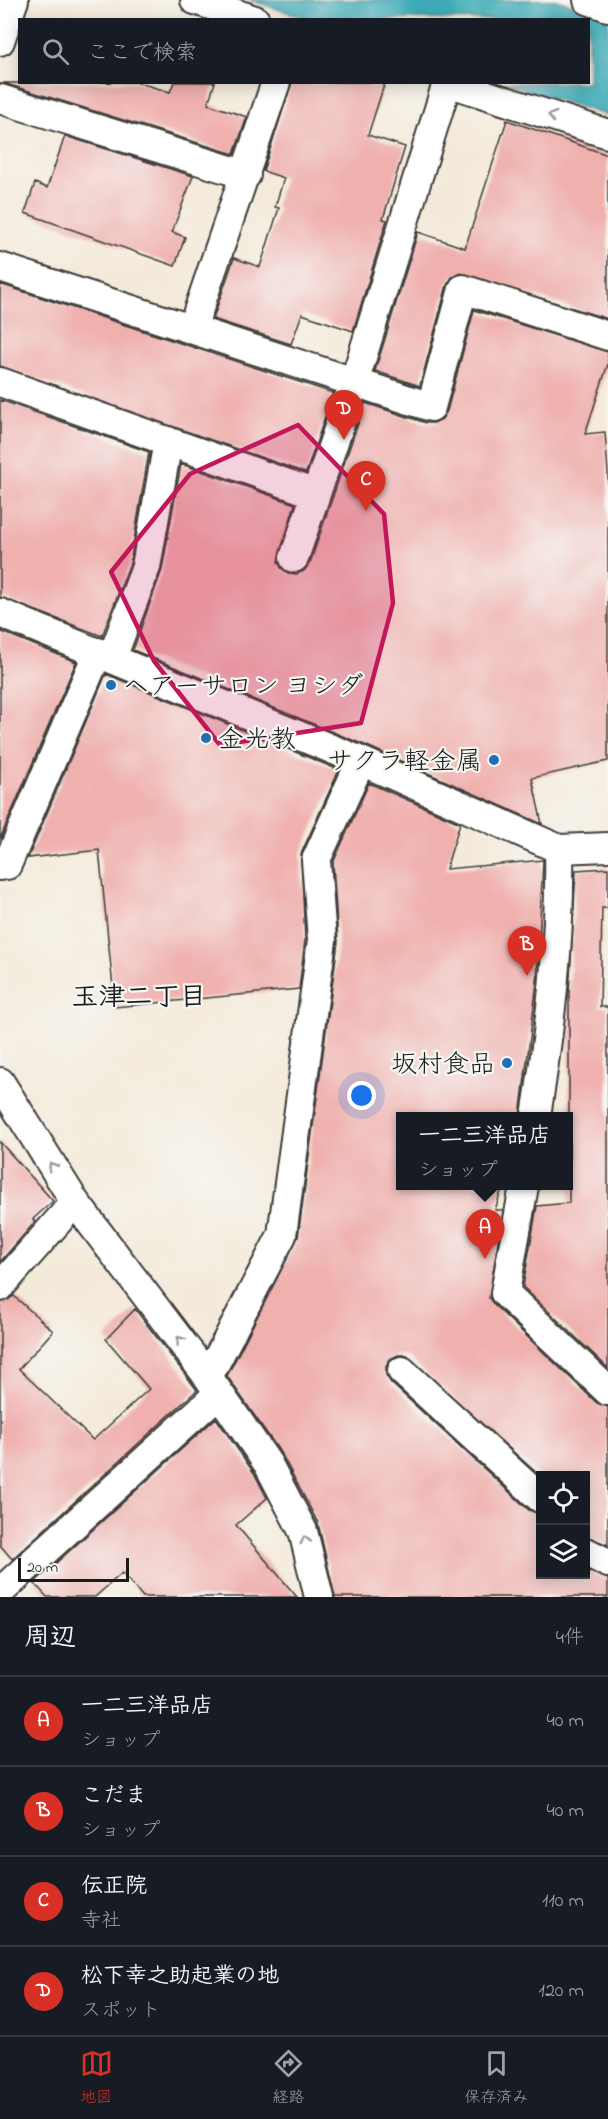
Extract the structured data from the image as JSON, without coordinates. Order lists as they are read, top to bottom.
{
  "districts": ["玉津二丁目"],
  "places": [
    "ヘアーサロン ヨシダ",
    "金光教",
    "サクラ軽金属",
    "坂村食品"
  ],
  "scale_bar": "20 m",
  "page": {
    "search": "ここで検索",
    "pins": [
      "D",
      "C",
      "B",
      "A"
    ],
    "popup": ["一二三洋品店", "ショップ"],
    "scale": "20 m",
    "heading": ["周辺", "4件"],
    "list": [
      {
        "mark": "A",
        "name": "一二三洋品店",
        "note": "ショップ",
        "value": "40 m"
      },
      {
        "mark": "B",
        "name": "こだま",
        "note": "ショップ",
        "value": "40 m"
      },
      {
        "mark": "C",
        "name": "伝正院",
        "note": "寺社",
        "value": "110 m"
      },
      {
        "mark": "D",
        "name": "松下幸之助起業の地",
        "note": "スポット",
        "value": "120 m"
      }
    ],
    "nav": ["地図", "経路", "保存済み"]
  }
}
